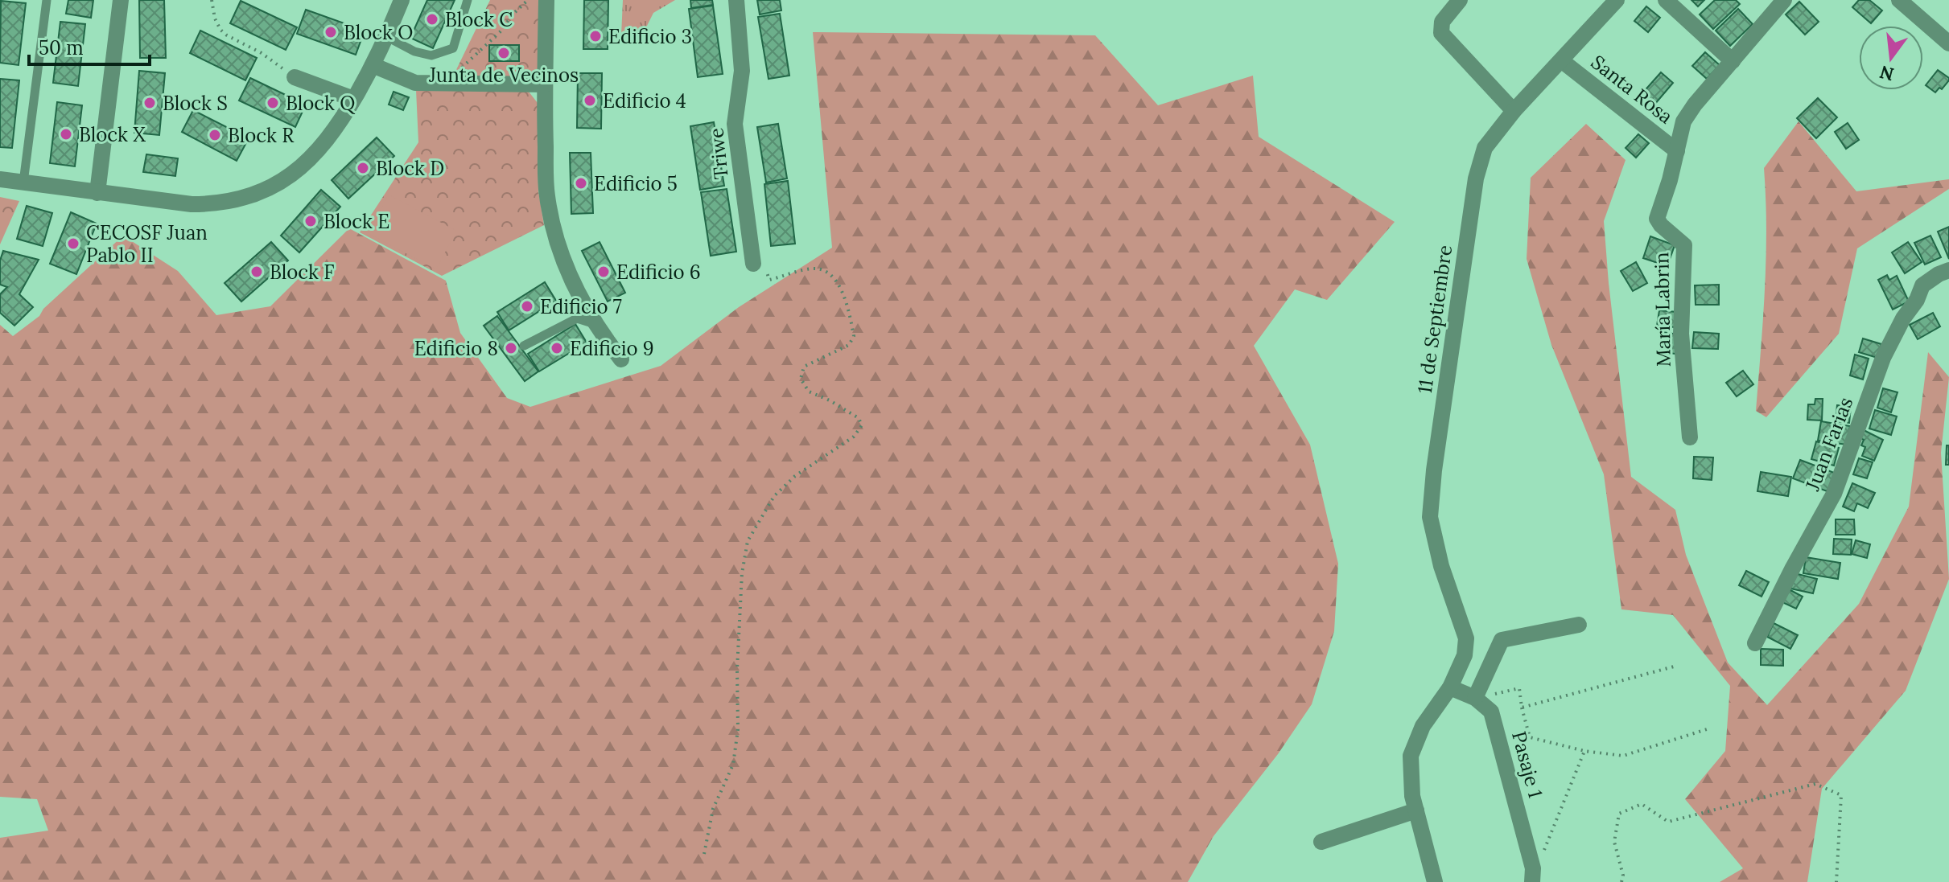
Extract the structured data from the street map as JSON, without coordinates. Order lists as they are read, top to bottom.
{
  "streets": {
    "street": [
      "Santa Rosa",
      "Triwe",
      "María Labrin",
      "11 de Septiembre",
      "Juan Farias",
      "Pasaje 1"
    ]
  },
  "crossings": [
    ["Santa Rosa", "María Labrin"],
    ["Santa Rosa", "11 de Septiembre"],
    ["11 de Septiembre", "Pasaje 1"]
  ],
  "places": [
    "Block C",
    "Block O",
    "Edificio 3",
    "Junta de Vecinos",
    "Edificio 4",
    "Block S",
    "Block Q",
    "Block X",
    "Block R",
    "Block D",
    "Edificio 5",
    "Block E",
    "CECOSF Juan Pablo II",
    "Block F",
    "Edificio 6",
    "Edificio 7",
    "Edificio 8",
    "Edificio 9"
  ],
  "scale_bar": "50 m",
  "north": "bottom"
}
